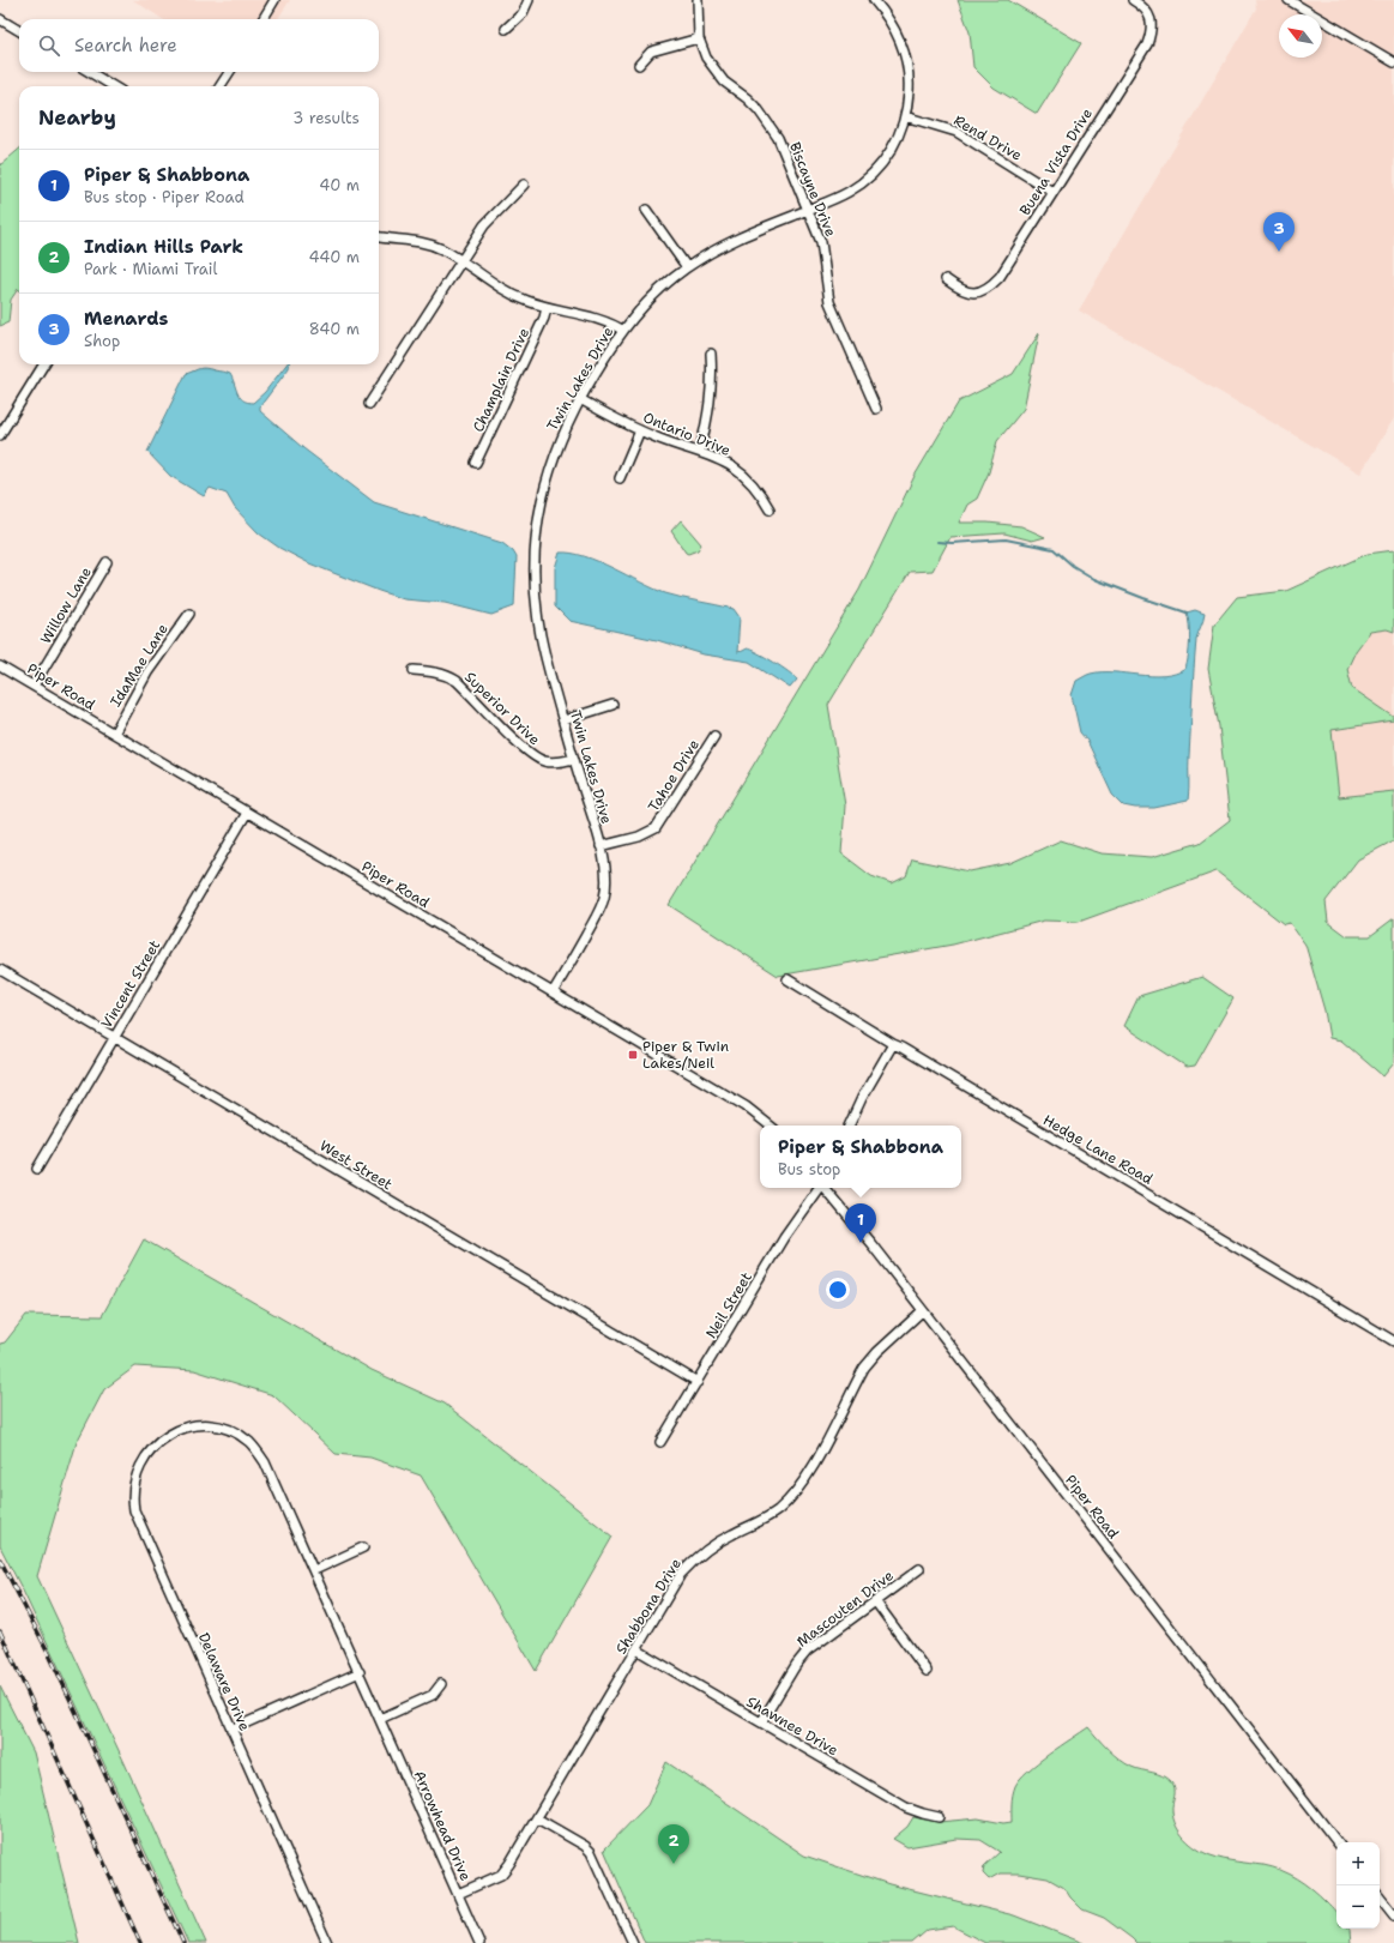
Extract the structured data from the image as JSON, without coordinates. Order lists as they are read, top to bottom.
{
  "streets": {
    "street": [
      "Rend Drive",
      "Buena Vista Drive",
      "Biscayne Drive",
      "Twin Lakes Drive",
      "Champlain Drive",
      "Ontario Drive",
      "Willow Lane",
      "IdaMae Lane",
      "Piper Road",
      "Superior Drive",
      "Tahoe Drive",
      "Vincent Street",
      "Hedge Lane Road",
      "West Street",
      "Neil Street",
      "Shabbona Drive",
      "Mascouten Drive",
      "Delaware Drive",
      "Shawnee Drive",
      "Arrowhead Drive"
    ]
  },
  "crossings": [
    ["Rend Drive", "Buena Vista Drive"],
    ["Rend Drive", "Twin Lakes Drive"],
    ["Biscayne Drive", "Twin Lakes Drive"],
    ["Twin Lakes Drive", "Ontario Drive"],
    ["Twin Lakes Drive", "Piper Road"],
    ["Twin Lakes Drive", "Superior Drive"],
    ["Twin Lakes Drive", "Tahoe Drive"],
    ["Willow Lane", "Piper Road"],
    ["IdaMae Lane", "Piper Road"],
    ["Piper Road", "Vincent Street"],
    ["Piper Road", "Shabbona Drive"],
    ["Vincent Street", "West Street"],
    ["West Street", "Neil Street"],
    ["Shabbona Drive", "Shawnee Drive"],
    ["Shabbona Drive", "Arrowhead Drive"],
    ["Mascouten Drive", "Shawnee Drive"],
    ["Delaware Drive", "Arrowhead Drive"]
  ],
  "places": {
    "transit": ["Piper & Twin Lakes/Neil"]
  },
  "north": "top left",
  "page": {
    "search": "Search here",
    "heading": ["Nearby", "3 results"],
    "list": [
      {
        "mark": "1",
        "name": "Piper & Shabbona",
        "note": "Bus stop · Piper Road",
        "value": "40 m"
      },
      {
        "mark": "2",
        "name": "Indian Hills Park",
        "note": "Park · Miami Trail",
        "value": "440 m"
      },
      {
        "mark": "3",
        "name": "Menards",
        "note": "Shop",
        "value": "840 m"
      }
    ],
    "pins": ["3", "1", "2"],
    "popup": ["Piper & Shabbona", "Bus stop"],
    "map_buttons": ["+", "−"]
  }
}
